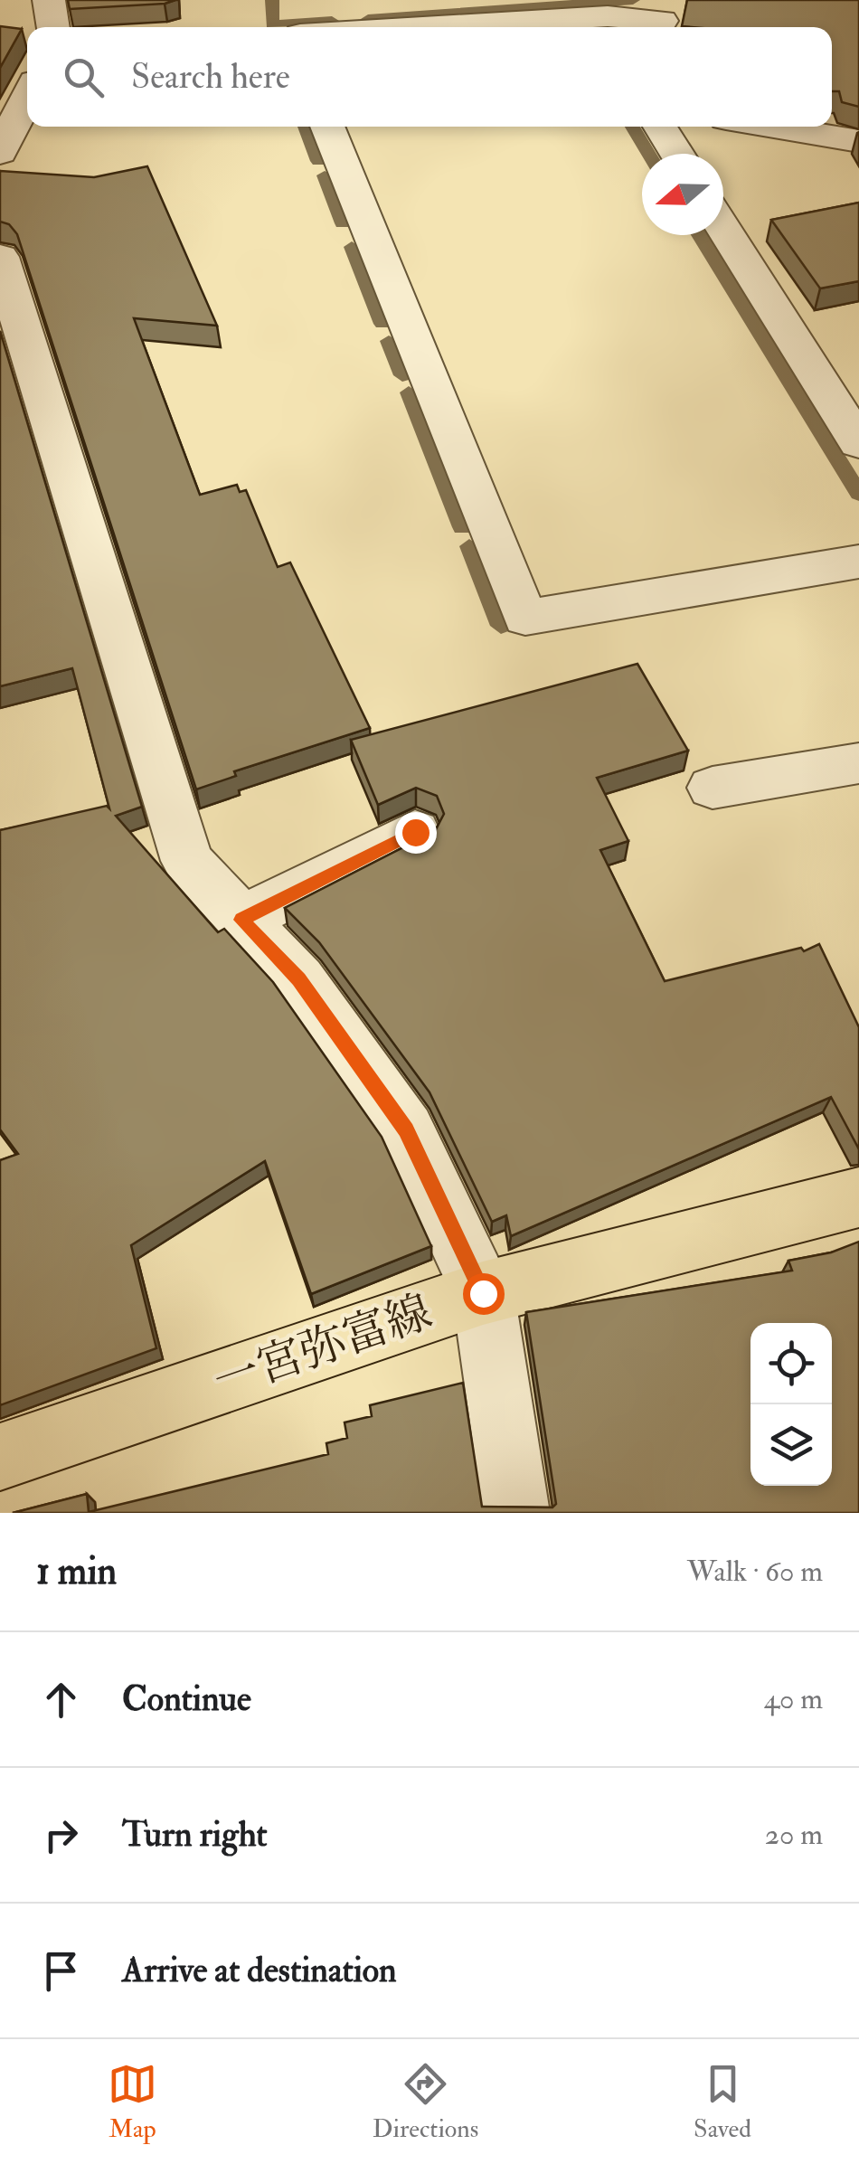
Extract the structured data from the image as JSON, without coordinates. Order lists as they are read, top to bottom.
{
  "streets": {
    "main road": ["一宮弥富線"]
  },
  "north": "left",
  "page": {
    "search": "Search here",
    "heading": ["1 min", "Walk · 60 m"],
    "list": [
      ["Continue", "40 m"],
      ["Turn right", "20 m"],
      "Arrive at destination"
    ],
    "nav": ["Map", "Directions", "Saved"]
  }
}
